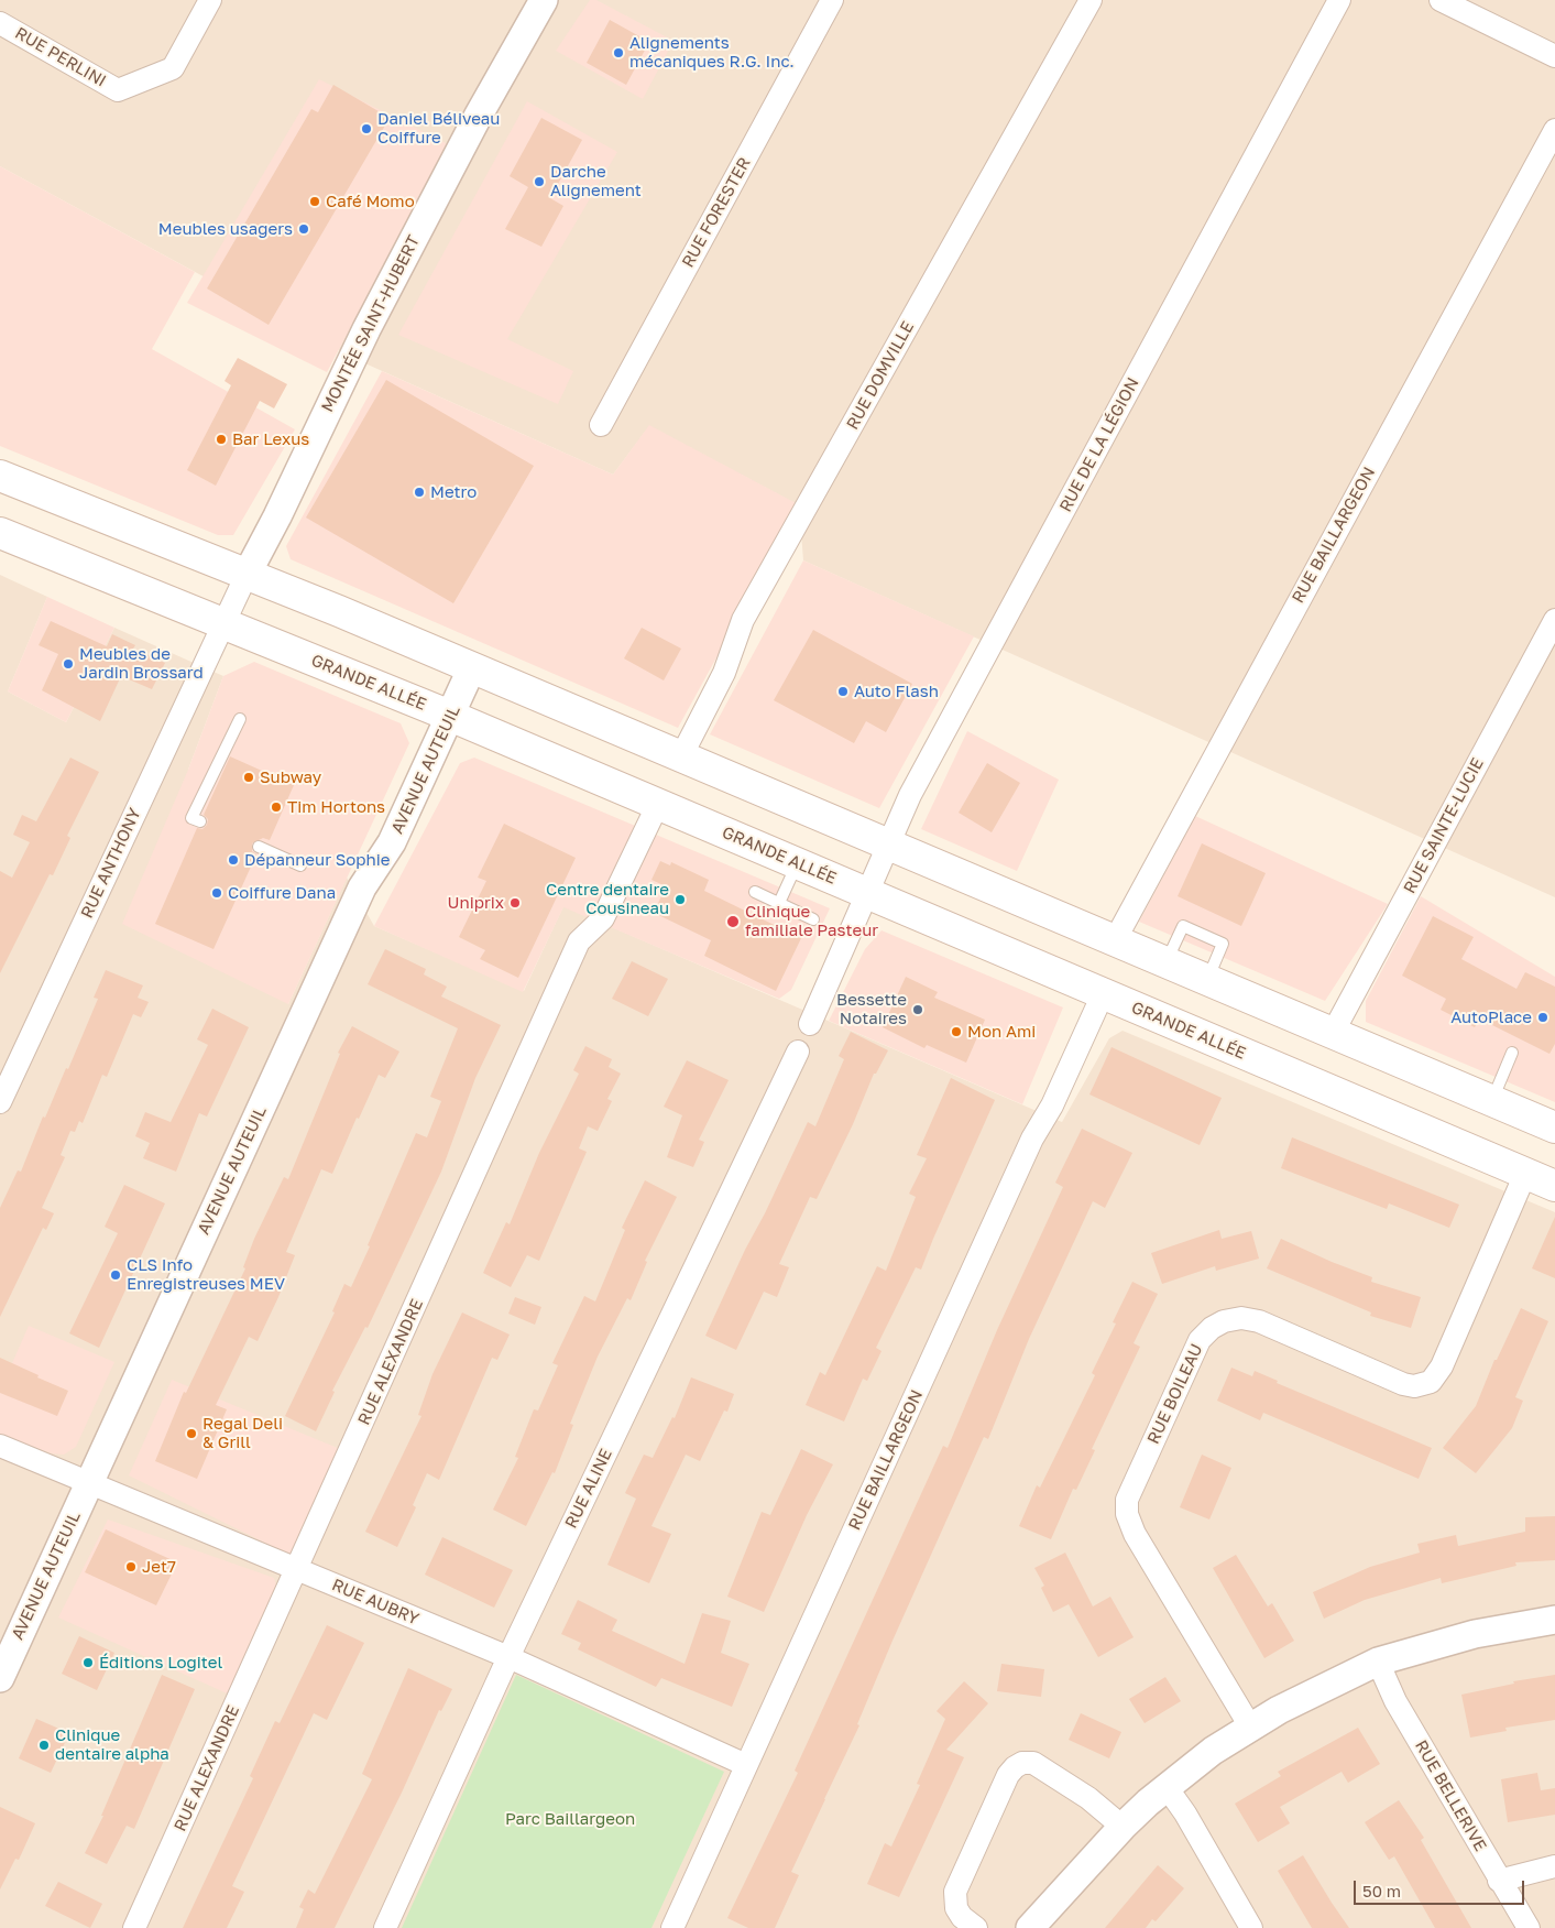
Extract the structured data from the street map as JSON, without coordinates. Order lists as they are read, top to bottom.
{
  "streets": {
    "main road": ["GRANDE ALLÉE"],
    "street": [
      "RUE PERLINI",
      "RUE FORESTER",
      "MONTÉE SAINT-HUBERT",
      "RUE DOMVILLE",
      "RUE DE LA LÉGION",
      "RUE BAILLARGEON",
      "AVENUE AUTEUIL",
      "RUE SAINTE-LUCIE",
      "RUE ANTHONY",
      "RUE ALEXANDRE",
      "RUE BOILEAU",
      "RUE ALINE",
      "RUE AUBRY",
      "RUE BELLERIVE"
    ]
  },
  "crossings": [
    ["MONTÉE SAINT-HUBERT", "GRANDE ALLÉE"],
    ["MONTÉE SAINT-HUBERT", "RUE ANTHONY"],
    ["RUE DE LA LÉGION", "GRANDE ALLÉE"],
    ["RUE BAILLARGEON", "GRANDE ALLÉE"],
    ["RUE BAILLARGEON", "RUE AUBRY"],
    ["GRANDE ALLÉE", "AVENUE AUTEUIL"],
    ["GRANDE ALLÉE", "RUE ANTHONY"],
    ["GRANDE ALLÉE", "RUE ALEXANDRE"],
    ["GRANDE ALLÉE", "RUE BOILEAU"],
    ["AVENUE AUTEUIL", "RUE AUBRY"],
    ["RUE ALEXANDRE", "RUE AUBRY"],
    ["RUE ALINE", "RUE AUBRY"]
  ],
  "parks": ["Parc Baillargeon"],
  "places": [
    "Alignements mécaniques R.G. Inc.",
    "Daniel Béliveau Coiffure",
    "Darche Alignement",
    "Café Momo",
    "Meubles usagers",
    "Bar Lexus",
    "Metro",
    "Meubles de Jardin Brossard",
    "Auto Flash",
    "Subway",
    "Tim Hortons",
    "Dépanneur Sophie",
    "Coiffure Dana",
    "Centre dentaire Cousineau",
    "Uniprix",
    "Clinique familiale Pasteur",
    "Bessette Notaires",
    "AutoPlace",
    "Mon Ami",
    "CLS Info Enregistreuses MEV",
    "Regal Deli & Grill",
    "Jet7",
    "Éditions Logitel",
    "Clinique dentaire alpha"
  ],
  "scale_bar": "50 m"
}
